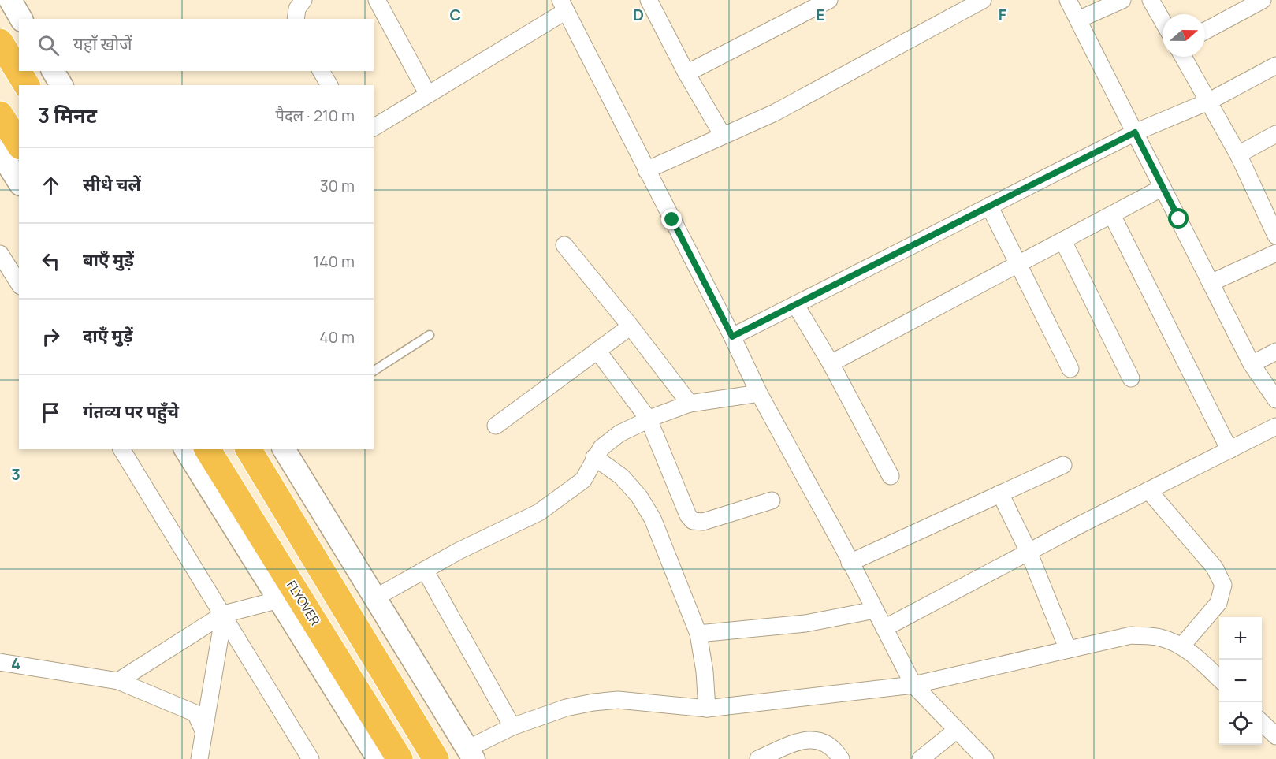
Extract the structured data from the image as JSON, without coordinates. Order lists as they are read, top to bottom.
{
  "streets": {
    "highway": ["FLYOVER"]
  },
  "north": "right",
  "page": {
    "search": "यहाँ खोजें",
    "heading": ["3 मिनट", "पैदल · 210 m"],
    "list": [
      ["सीधे चलें", "30 m"],
      ["बाएँ मुड़ें", "140 m"],
      ["दाएँ मुड़ें", "40 m"],
      "गंतव्य पर पहुँचे"
    ],
    "map_buttons": ["+", "−"]
  },
  "grid": {
    "columns": [
      "C",
      "D",
      "E",
      "F"
    ],
    "rows": ["3", "4"]
  }
}
